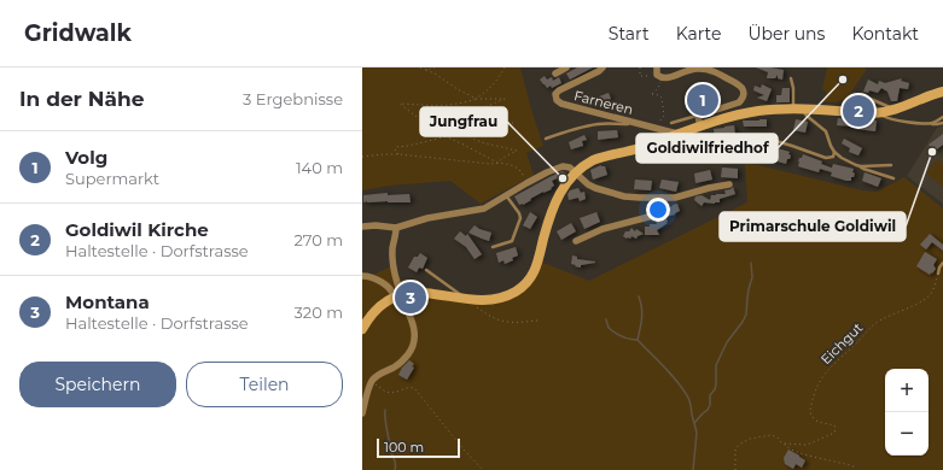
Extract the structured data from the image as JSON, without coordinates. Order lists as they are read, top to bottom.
{
  "streets": {
    "street": ["Farneren"],
    "path": ["Eichgut"]
  },
  "places": ["Goldiwilfriedhof", "Primarschule Goldiwil", "Jungfrau"],
  "scale_bar": "100 m",
  "page": {
    "header": "Gridwalk",
    "nav": [
      "Start",
      "Karte",
      "Über uns",
      "Kontakt"
    ],
    "heading": ["In der Nähe", "3 Ergebnisse"],
    "pins": ["1", "2", "3"],
    "list": [
      {
        "mark": "1",
        "name": "Volg",
        "note": "Supermarkt",
        "value": "140 m"
      },
      {
        "mark": "2",
        "name": "Goldiwil Kirche",
        "note": "Haltestelle · Dorfstrasse",
        "value": "270 m"
      },
      {
        "mark": "3",
        "name": "Montana",
        "note": "Haltestelle · Dorfstrasse",
        "value": "320 m"
      }
    ],
    "buttons": ["Speichern", "Teilen"],
    "map_buttons": ["+", "−"],
    "scale": "100 m"
  }
}
